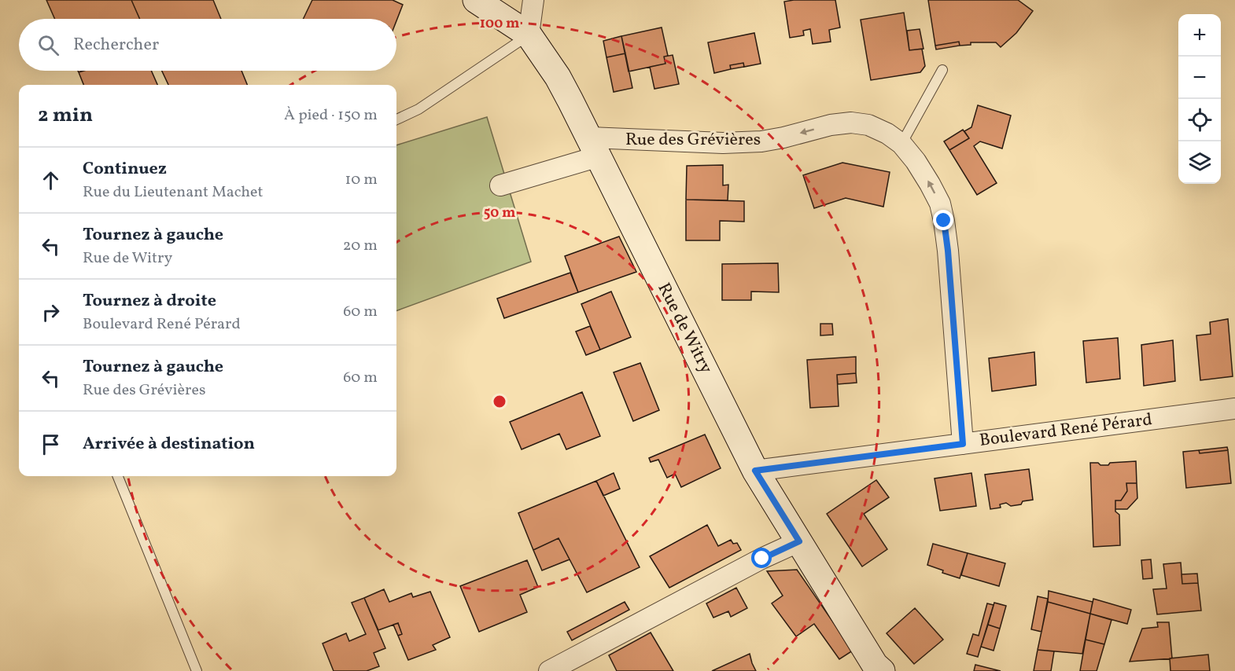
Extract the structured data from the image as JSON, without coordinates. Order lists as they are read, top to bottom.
{
  "streets": {
    "street": ["Rue des Grévières", "Rue de Witry", "Boulevard René Pérard"]
  },
  "crossings": [
    ["Rue des Grévières", "Rue de Witry"],
    ["Rue des Grévières", "Boulevard René Pérard"],
    ["Rue de Witry", "Boulevard René Pérard"]
  ],
  "page": {
    "map_buttons": ["+", "−"],
    "search": "Rechercher",
    "heading": ["2 min", "À pied · 150 m"],
    "list": [
      ["Continuez", "Rue du Lieutenant Machet", "10 m"],
      ["Tournez à gauche", "Rue de Witry", "20 m"],
      ["Tournez à droite", "Boulevard René Pérard", "60 m"],
      ["Tournez à gauche", "Rue des Grévières", "60 m"],
      "Arrivée à destination"
    ]
  },
  "rings": ["100 m", "50 m"]
}
